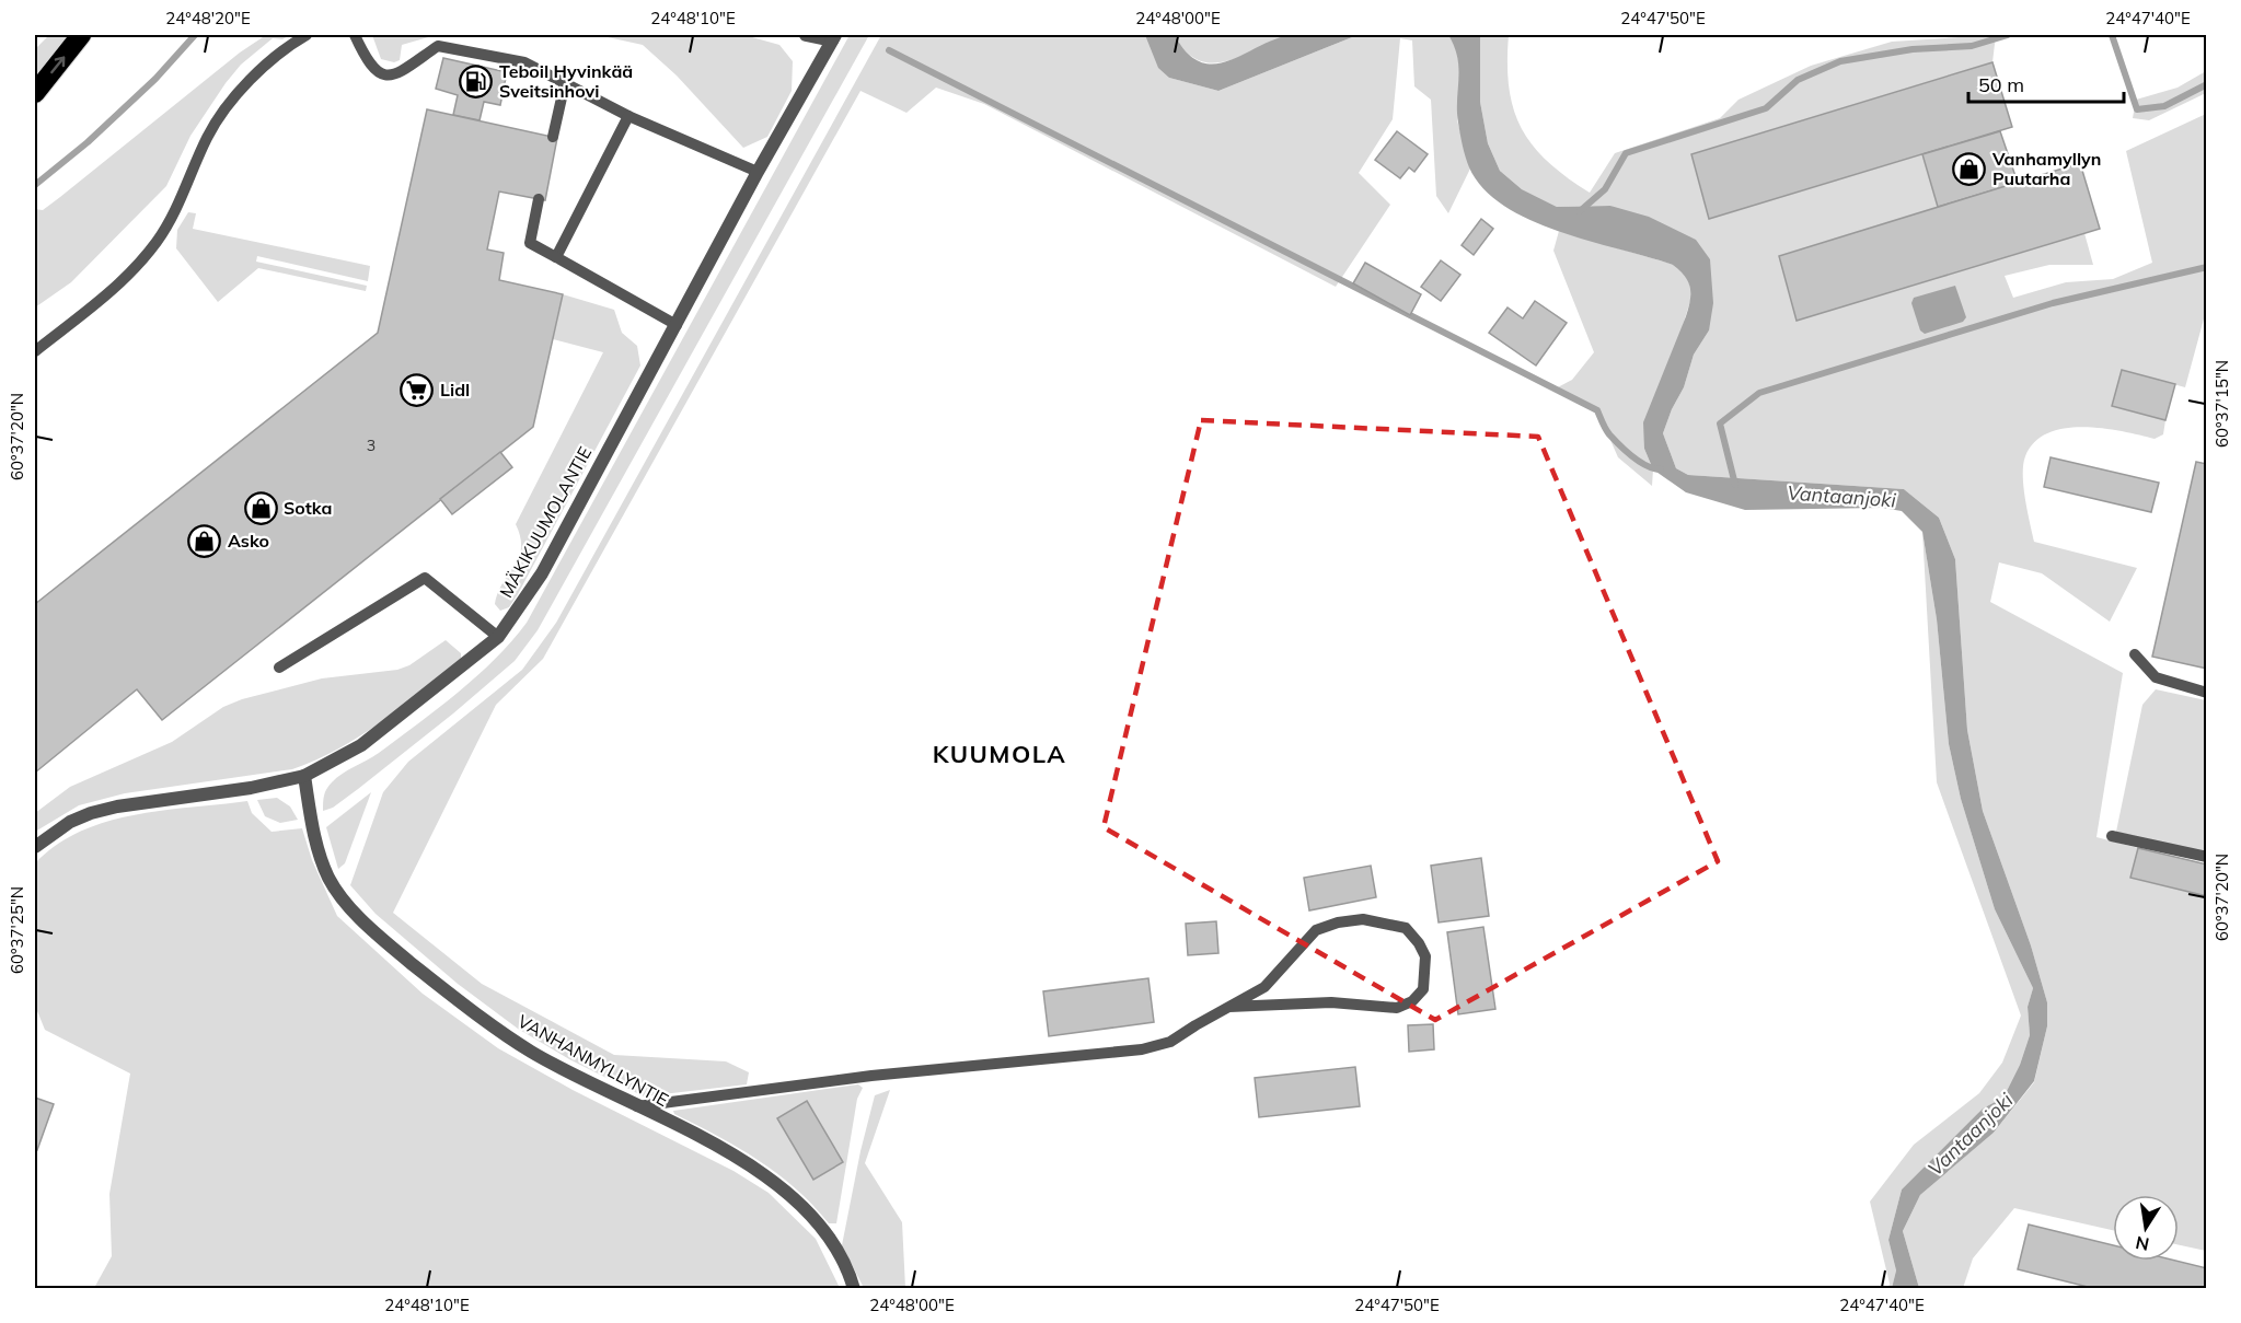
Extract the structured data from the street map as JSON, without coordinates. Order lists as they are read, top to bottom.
{
  "streets": {
    "street": ["MÄKIKUUMOLANTIE", "VANHANMYLLYNTIE"]
  },
  "crossings": [
    ["MÄKIKUUMOLANTIE", "VANHANMYLLYNTIE"]
  ],
  "districts": ["KUUMOLA"],
  "water": ["Vantaanjoki"],
  "places": {
    "fuel station": ["Teboil Hyvinkää Sveitsinhovi"],
    "shop": ["Vanhamyllyn Puutarha", "Sotka", "Asko"],
    "supermarket": ["Lidl"]
  },
  "house_numbers": ["3"],
  "scale_bar": "50 m",
  "north": "bottom",
  "coordinates": [
    "24°48'20\"E",
    "24°48'10\"E",
    "24°48'00\"E",
    "24°47'50\"E",
    "24°47'40\"E",
    "60°37'15\"N",
    "60°37'20\"N",
    "60°37'25\"N"
  ]
}
